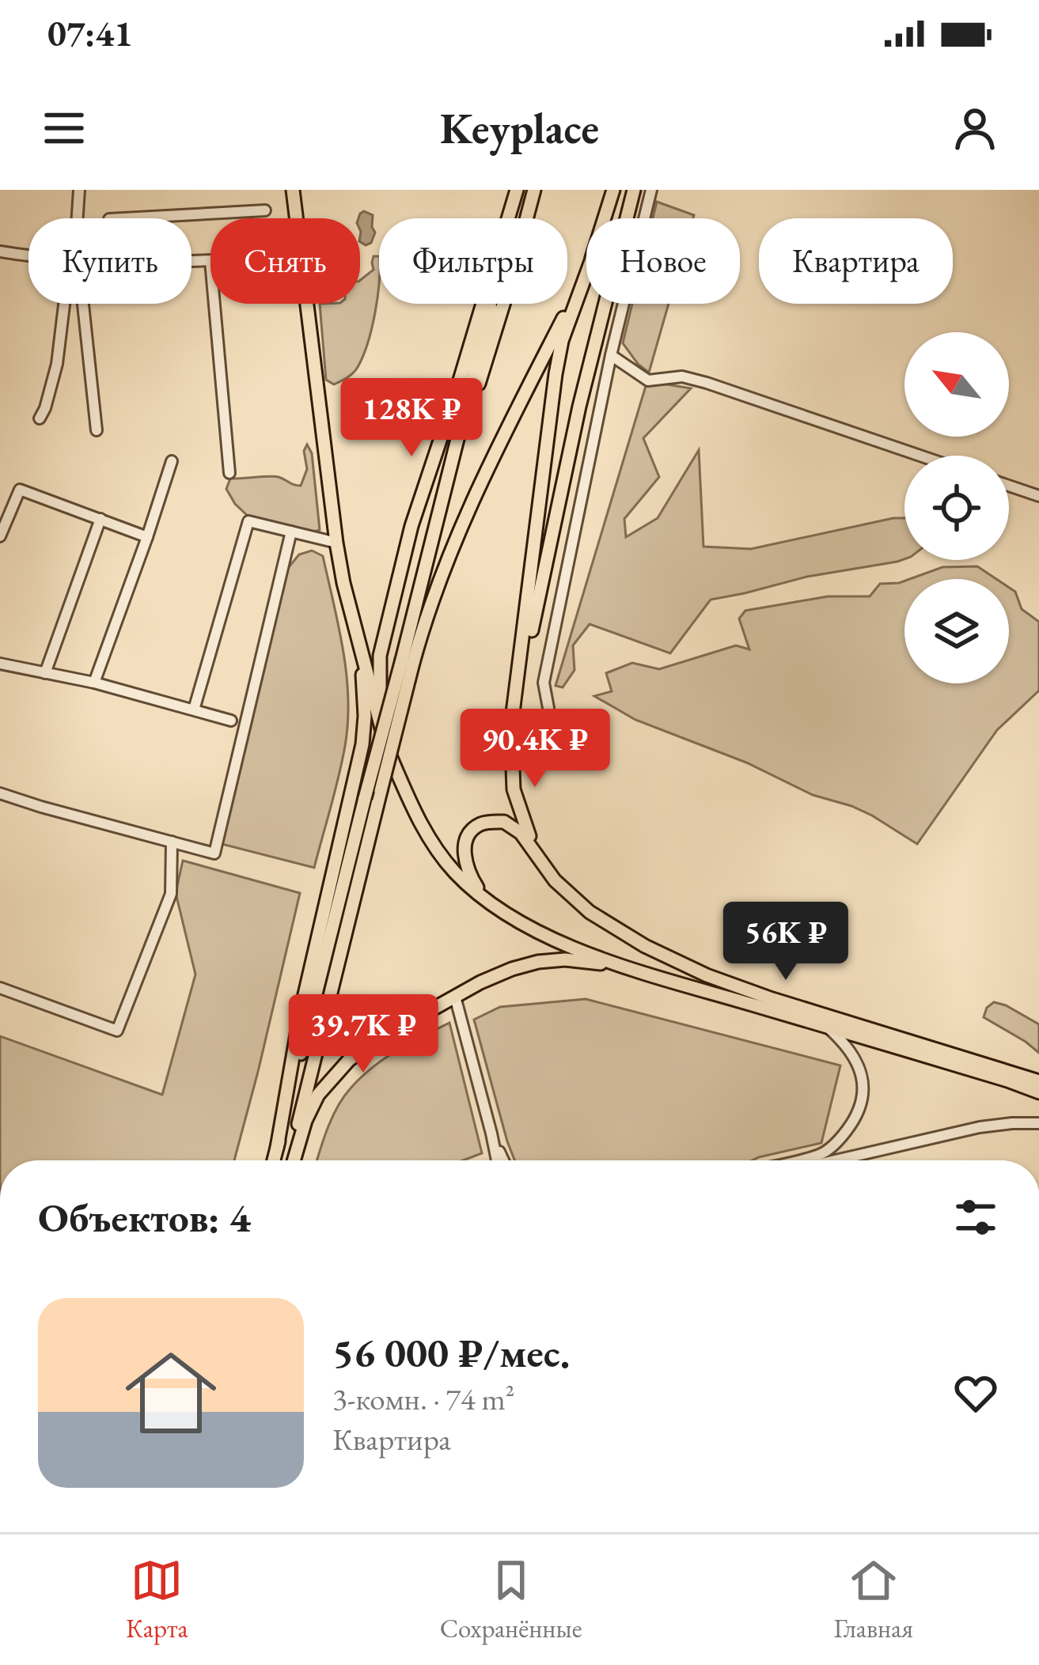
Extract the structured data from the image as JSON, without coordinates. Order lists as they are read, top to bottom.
{
  "north": "top left",
  "page": {
    "status": "07:41",
    "header": "Keyplace",
    "chip": [
      "Купить",
      "Снять",
      "Фильтры",
      "Новое",
      "Квартира"
    ],
    "price": [
      "128K ₽",
      "90.4K ₽",
      "56K ₽",
      "39.7K ₽"
    ],
    "heading": "Объектов: 4",
    "list": [
      {
        "name": "56 000 ₽/мес.",
        "note": "3-комн. · 74 m² · Квартира"
      }
    ],
    "tabs": ["Карта", "Сохранённые", "Главная"]
  }
}
